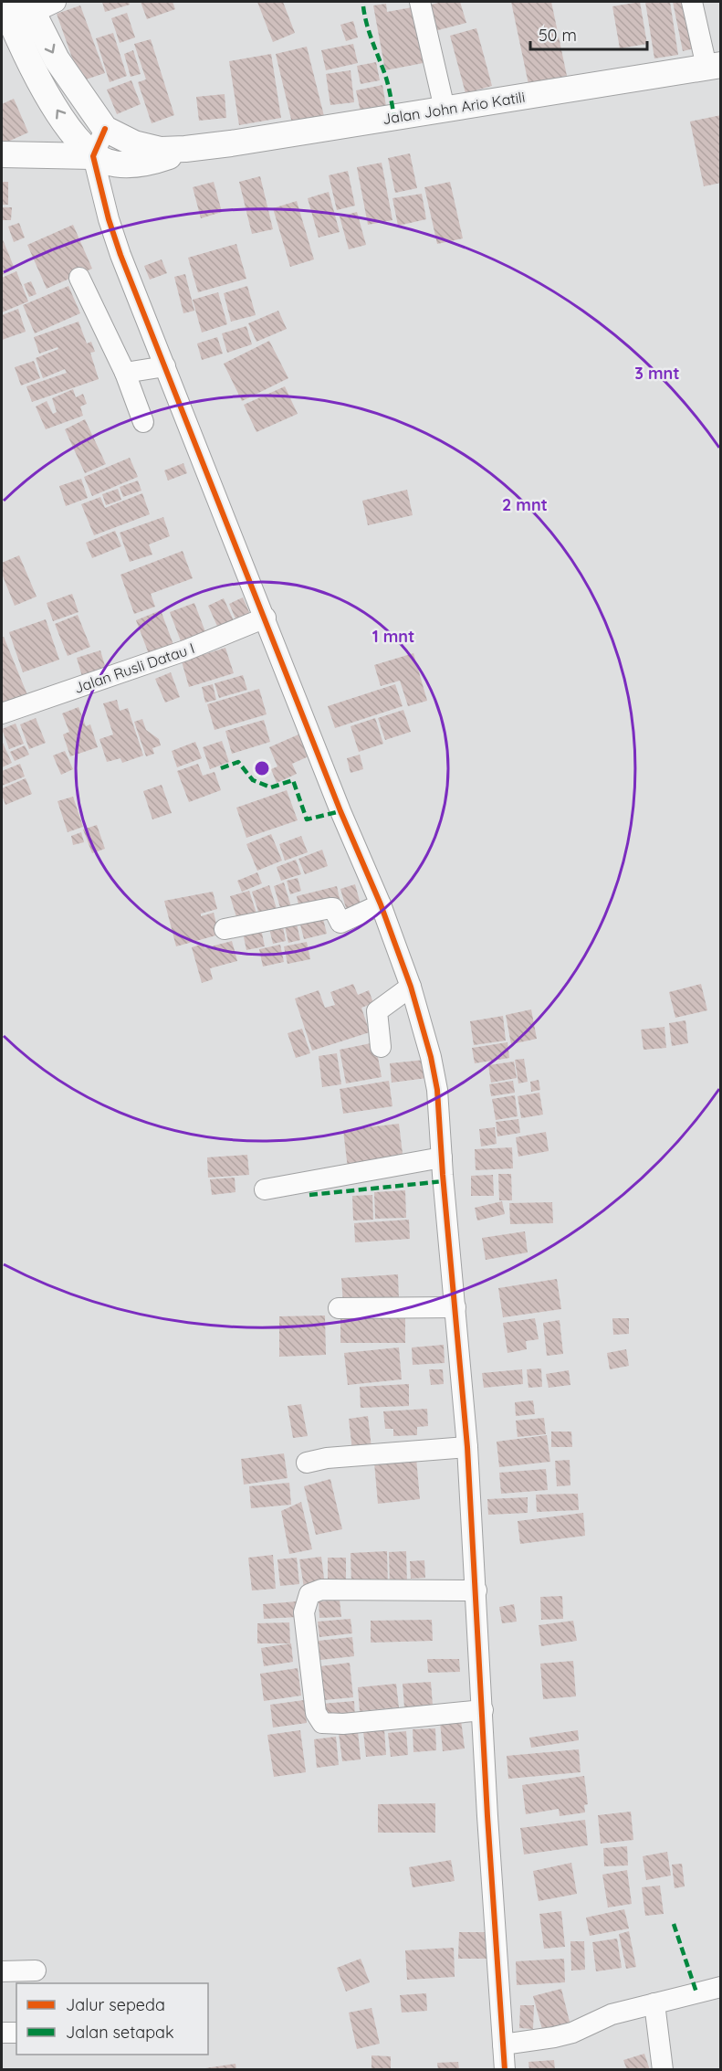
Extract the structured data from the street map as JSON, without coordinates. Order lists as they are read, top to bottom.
{
  "streets": {
    "main road": ["Jalan John Ario Katili"],
    "street": ["Jalan Rusli Datau I"]
  },
  "legend": ["Jalur sepeda", "Jalan setapak"],
  "scale_bar": "50 m",
  "rings": ["3 mnt", "2 mnt", "1 mnt"]
}
